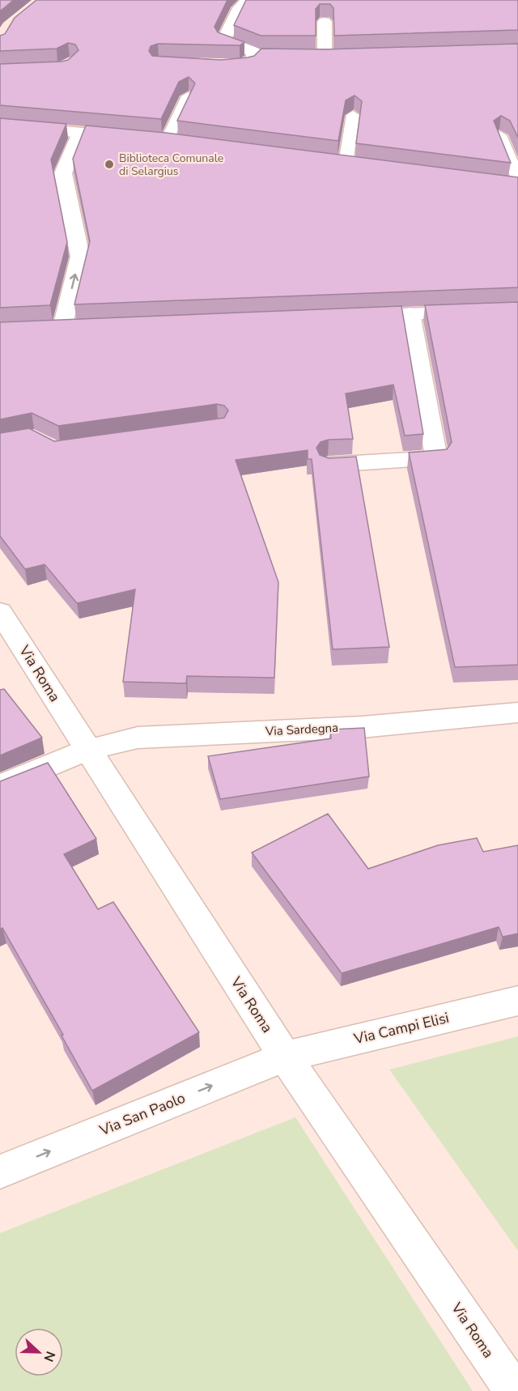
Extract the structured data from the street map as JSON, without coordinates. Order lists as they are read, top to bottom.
{
  "streets": {
    "street": [
      "Via Roma",
      "Via Sardegna",
      "Via Campi Elisi",
      "Via San Paolo"
    ]
  },
  "crossings": [
    ["Via Roma", "Via Sardegna"],
    ["Via Roma", "Via Campi Elisi"],
    ["Via Roma", "Via San Paolo"],
    ["Via Campi Elisi", "Via San Paolo"]
  ],
  "one_way": ["Via San Paolo"],
  "places": ["Biblioteca Comunale di Selargius"],
  "north": "right"
}
